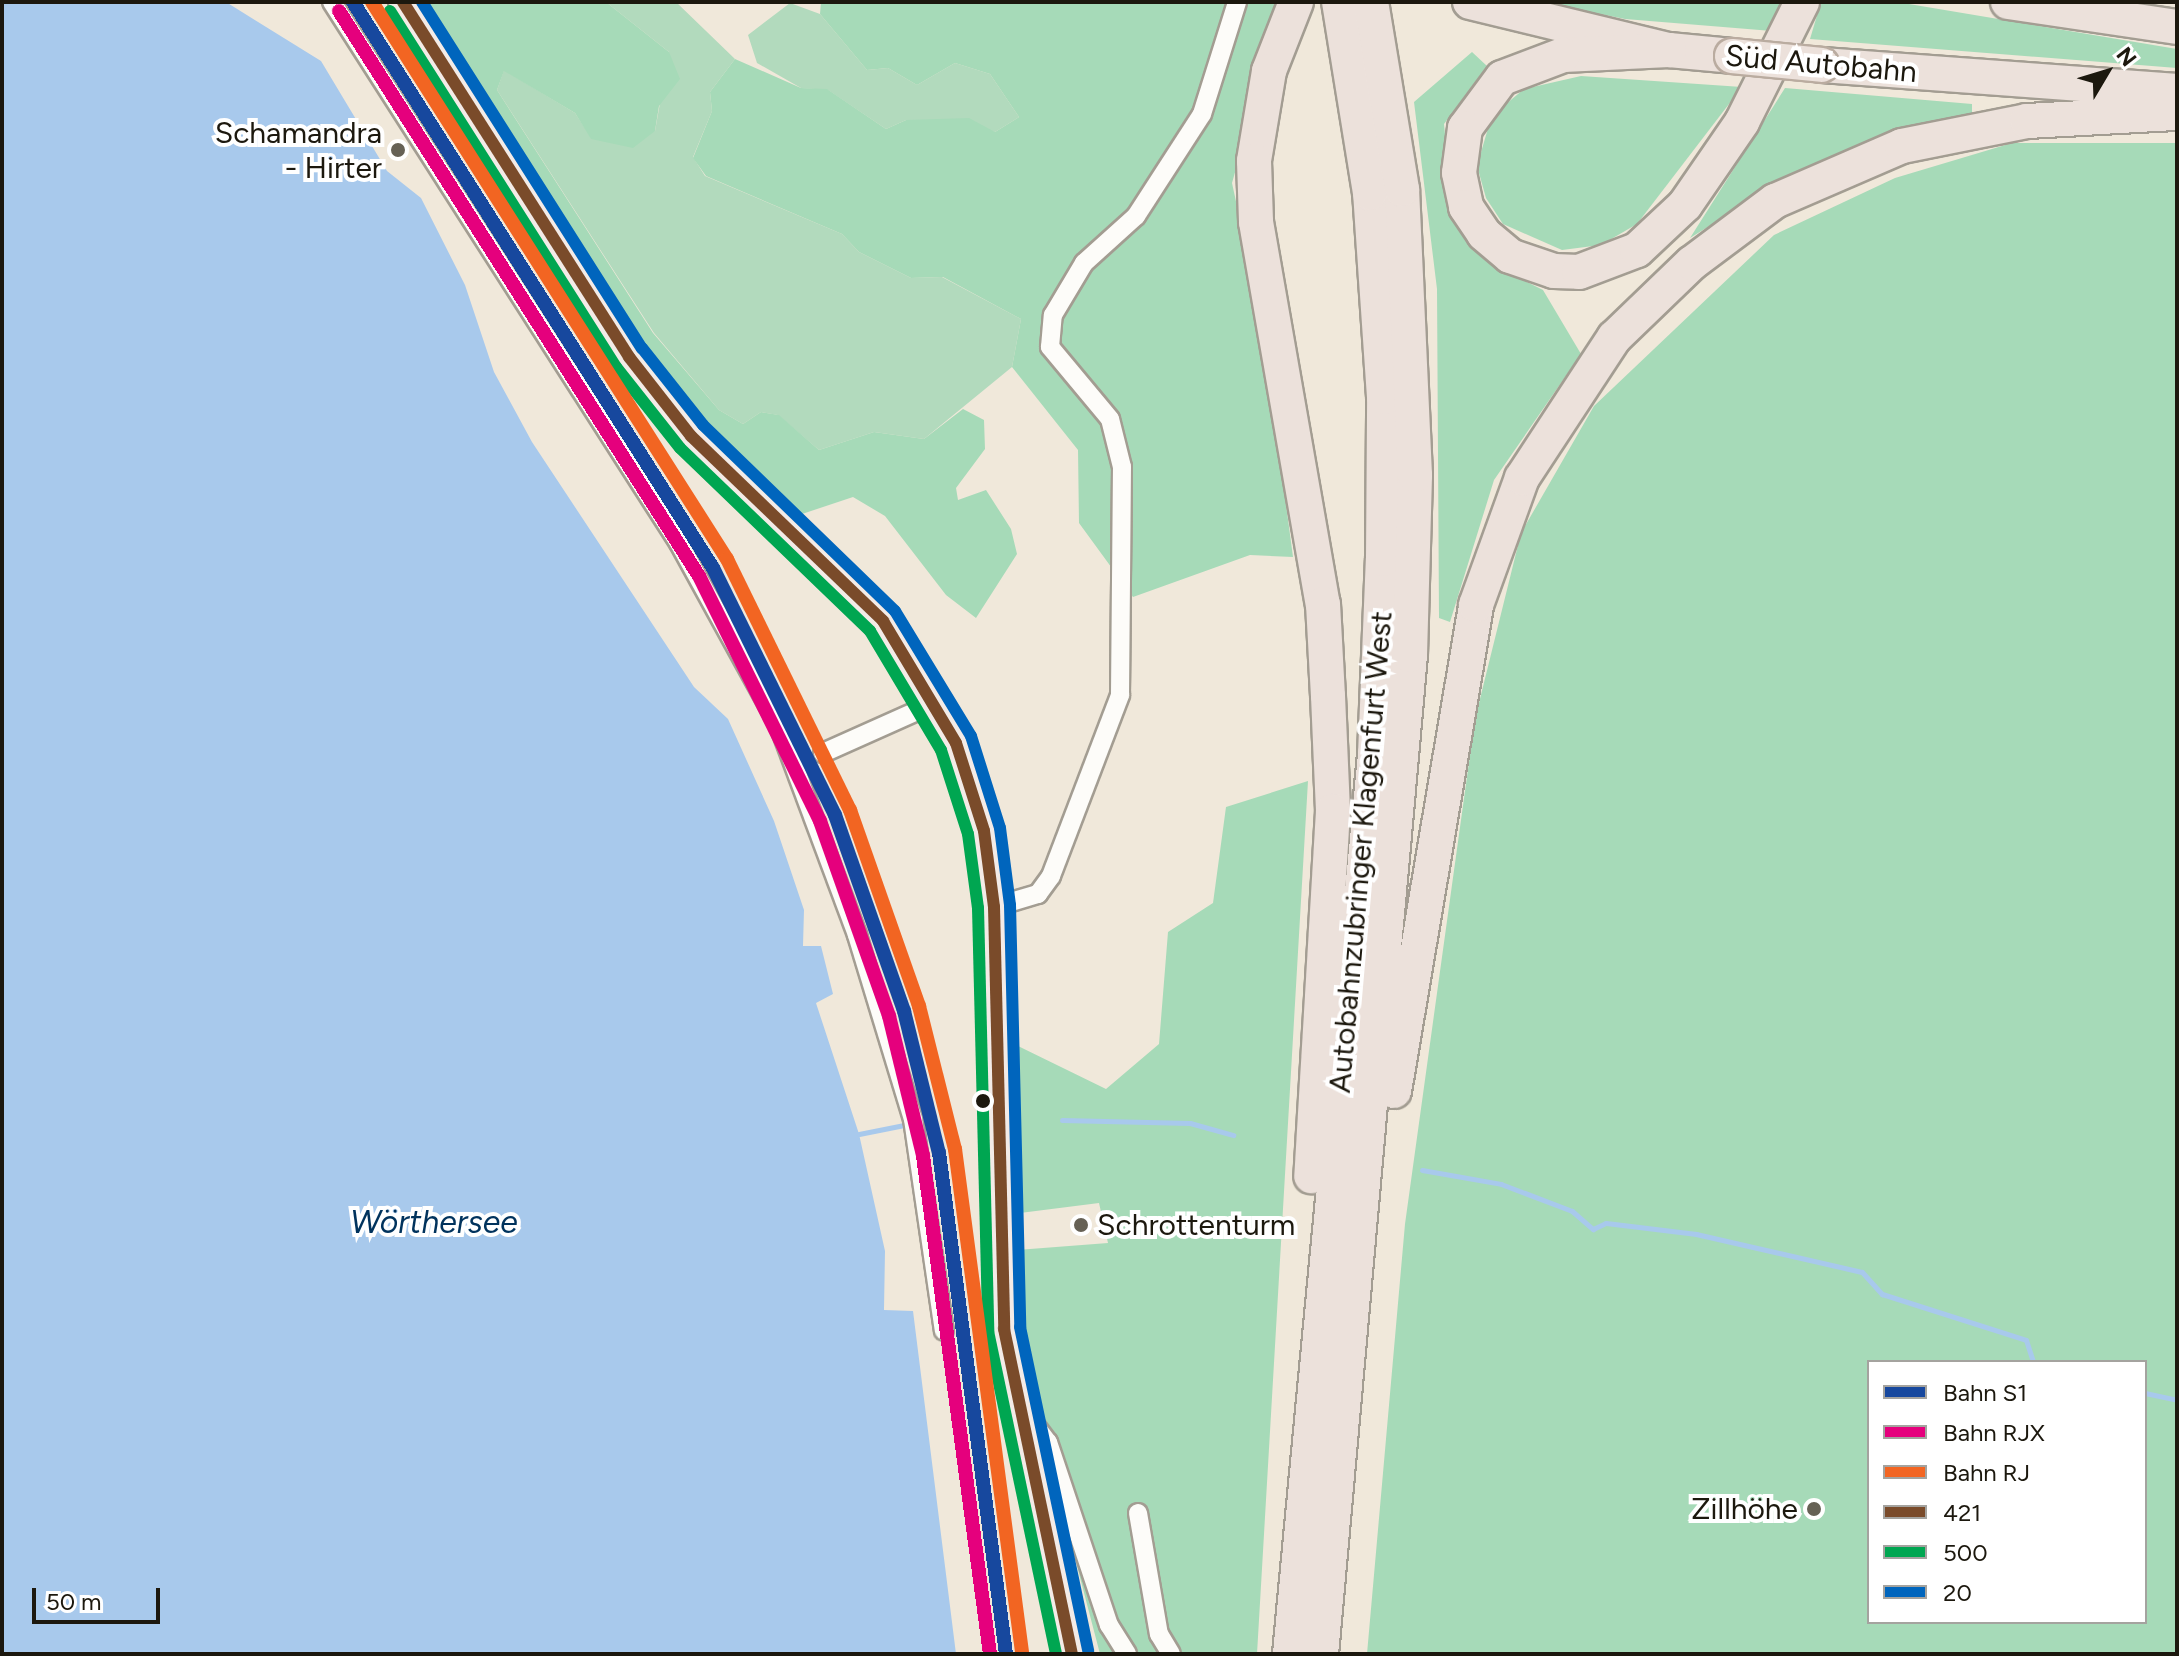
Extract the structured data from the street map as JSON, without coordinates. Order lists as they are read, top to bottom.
{
  "streets": {
    "highway": ["Süd Autobahn", "Autobahnzubringer Klagenfurt West"]
  },
  "water": ["Wörthersee"],
  "places": ["Schamandra - Hirter", "Schrottenturm", "Zillhöhe"],
  "lines": [
    "rail line S1",
    "rail line RJ",
    "transit line 421",
    "transit line 20",
    "rail line RJX",
    "transit line 500"
  ],
  "legend": [
    "Bahn S1",
    "Bahn RJX",
    "Bahn RJ",
    "421",
    "500",
    "20"
  ],
  "scale_bar": "50 m",
  "north": "top right"
}
